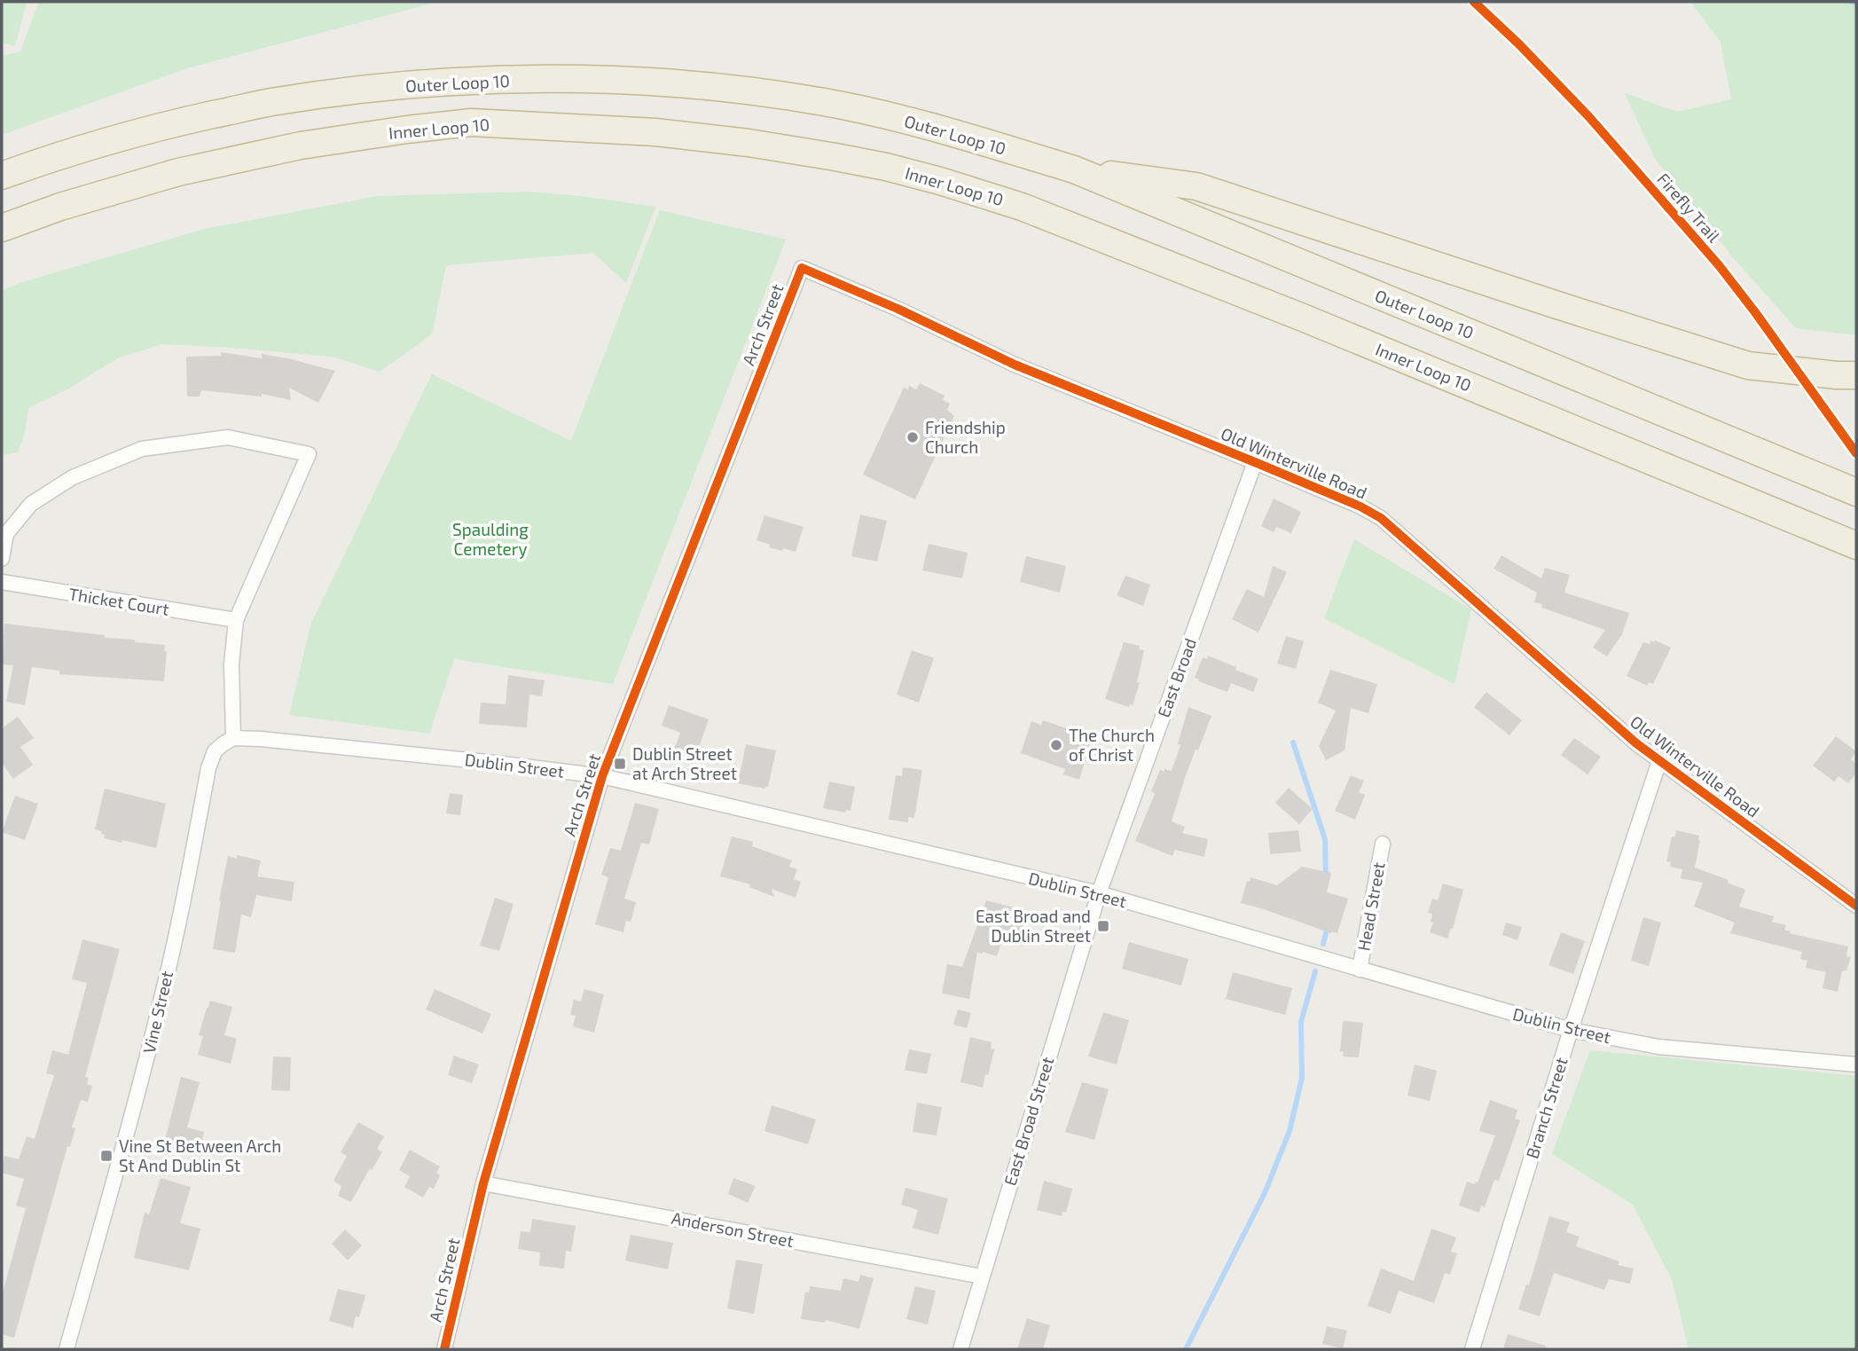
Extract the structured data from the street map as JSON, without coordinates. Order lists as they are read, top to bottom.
{
  "streets": {
    "highway": ["Outer Loop 10", "Inner Loop 10"],
    "street": [
      "Arch Street",
      "Old Winterville Road",
      "Thicket Court",
      "East Broad",
      "Dublin Street",
      "Head Street",
      "Vine Street",
      "Branch Street",
      "East Broad Street",
      "Anderson Street"
    ],
    "cycle path": ["Firefly Trail"]
  },
  "crossings": [
    ["Arch Street", "Old Winterville Road"],
    ["Arch Street", "Dublin Street"],
    ["Arch Street", "Anderson Street"],
    ["Old Winterville Road", "East Broad"],
    ["Old Winterville Road", "Branch Street"],
    ["East Broad", "Dublin Street"],
    ["East Broad", "East Broad Street"],
    ["Dublin Street", "Head Street"],
    ["Dublin Street", "Vine Street"],
    ["Dublin Street", "Branch Street"],
    ["Dublin Street", "East Broad Street"],
    ["East Broad Street", "Anderson Street"]
  ],
  "parks": ["Spaulding Cemetery"],
  "places": {
    "other": ["Friendship Church", "The Church of Christ"],
    "transit": ["Dublin Street at Arch Street", "East Broad and Dublin Street", "Vine St Between Arch St And Dublin St"]
  }
}
